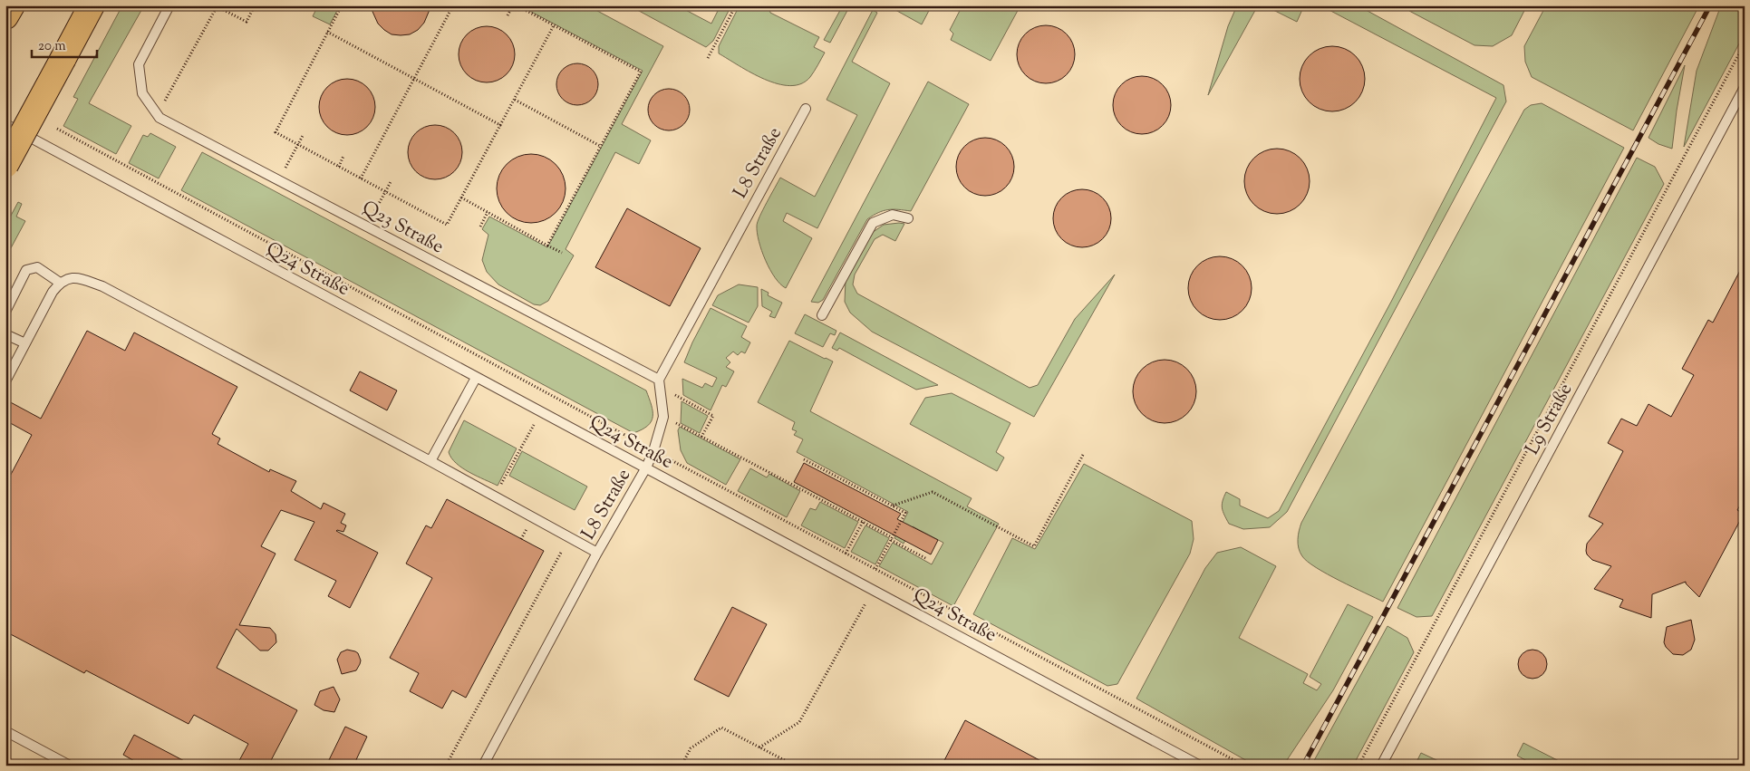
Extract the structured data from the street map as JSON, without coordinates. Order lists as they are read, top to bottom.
{
  "streets": {
    "lane": [
      "L8 Straße",
      "Q23 Straße",
      "Q24 Straße",
      "L9 Straße"
    ]
  },
  "crossings": [
    ["L8 Straße", "Q23 Straße"],
    ["L8 Straße", "Q24 Straße"]
  ],
  "scale_bar": "20 m"
}
